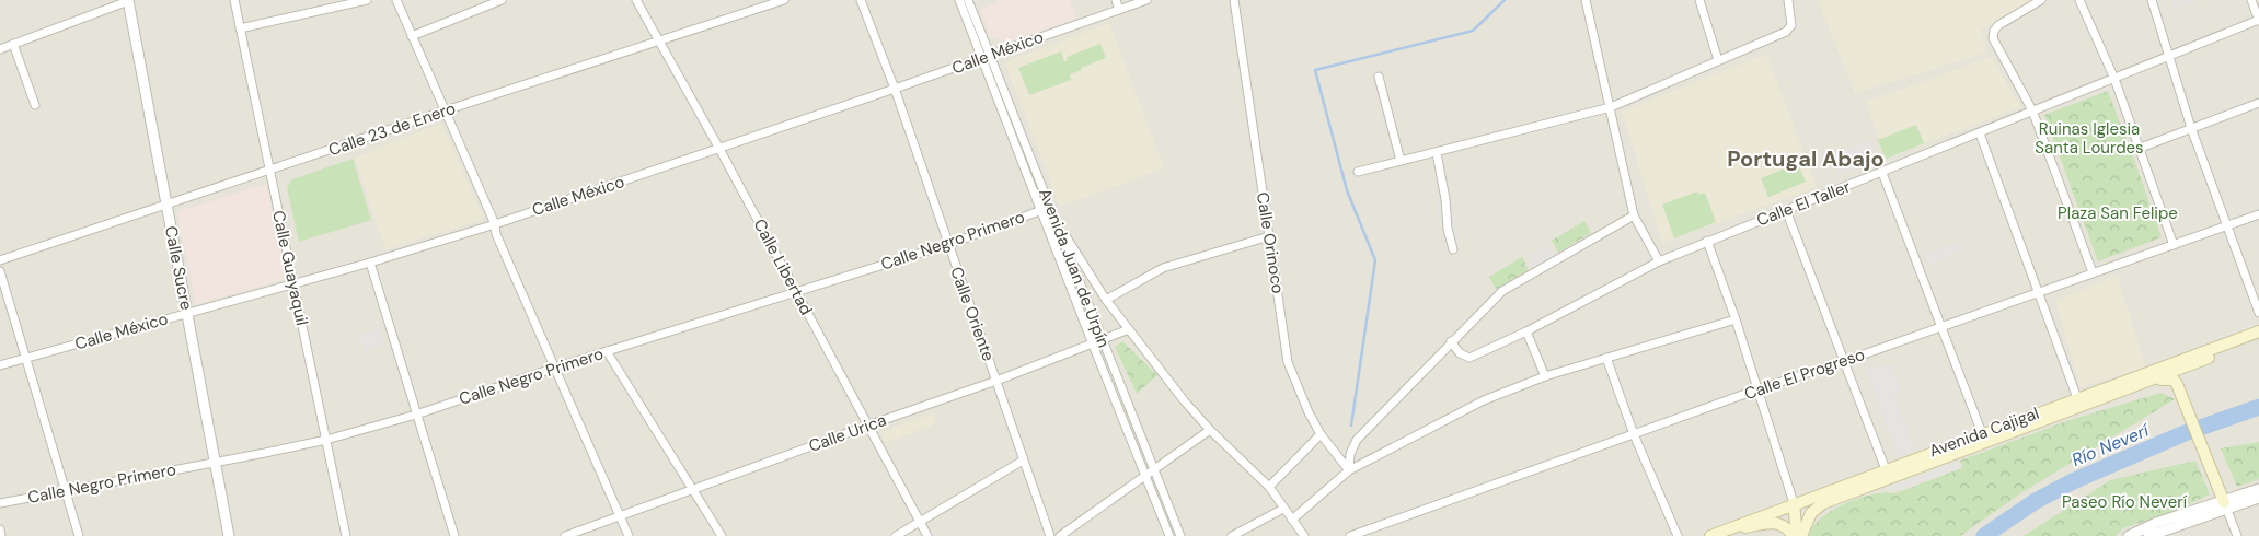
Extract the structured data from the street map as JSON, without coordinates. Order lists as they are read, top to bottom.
{
  "streets": {
    "main road": ["Avenida Cajigal"],
    "street": [
      "Calle México",
      "Calle 23 de Enero",
      "Calle El Taller",
      "Calle Negro Primero",
      "Calle Orinoco",
      "Calle Libertad",
      "Calle Sucre",
      "Calle Guayaquil",
      "Avenida Juan de Urpín",
      "Calle Oriente",
      "Calle El Progreso",
      "Calle Urica"
    ]
  },
  "crossings": [
    ["Calle México", "Calle Libertad"],
    ["Calle México", "Calle Sucre"],
    ["Calle México", "Calle Guayaquil"],
    ["Calle México", "Avenida Juan de Urpín"],
    ["Calle México", "Calle Oriente"],
    ["Calle 23 de Enero", "Calle Libertad"],
    ["Calle 23 de Enero", "Calle Sucre"],
    ["Calle 23 de Enero", "Calle Guayaquil"],
    ["Calle Negro Primero", "Calle Libertad"],
    ["Calle Negro Primero", "Calle Sucre"],
    ["Calle Negro Primero", "Calle Guayaquil"],
    ["Calle Negro Primero", "Avenida Juan de Urpín"],
    ["Calle Negro Primero", "Calle Oriente"],
    ["Calle Libertad", "Calle Urica"],
    ["Avenida Juan de Urpín", "Calle Urica"],
    ["Calle Oriente", "Calle Urica"]
  ],
  "districts": ["Portugal Abajo"],
  "water": ["Río Neverí"],
  "parks": ["Ruinas Iglesia Santa Lourdes", "Plaza San Felipe", "Paseo Río Neverí"]
}
